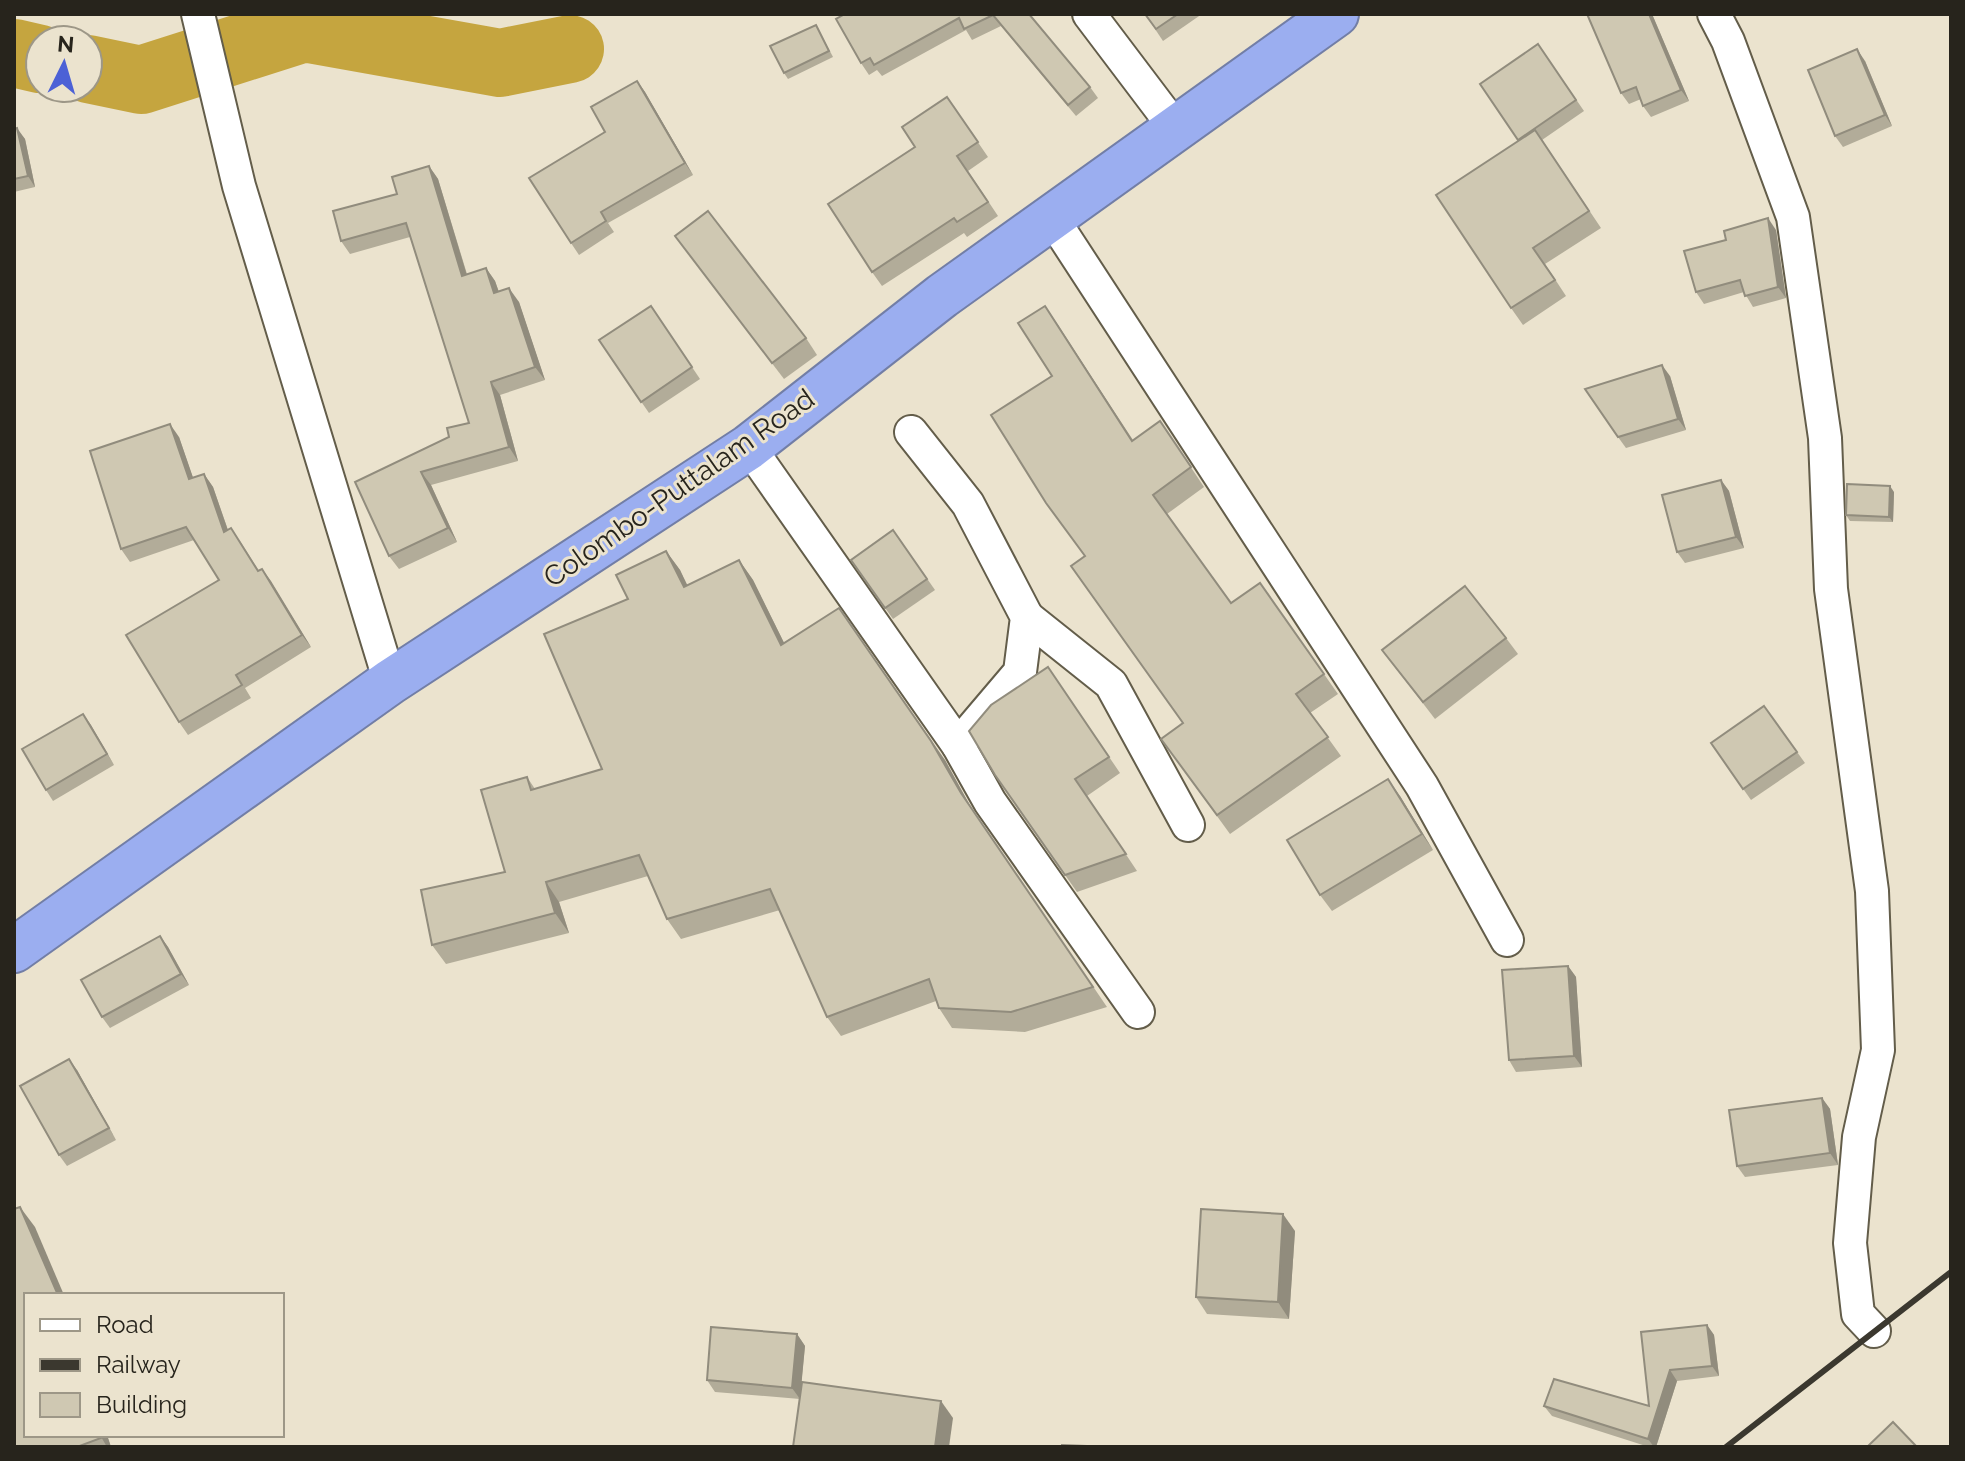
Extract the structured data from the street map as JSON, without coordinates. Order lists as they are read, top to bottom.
{
  "streets": {
    "highway": ["Colombo-Puttalam Road"]
  },
  "legend": ["Road", "Railway", "Building"],
  "north": "top"
}
